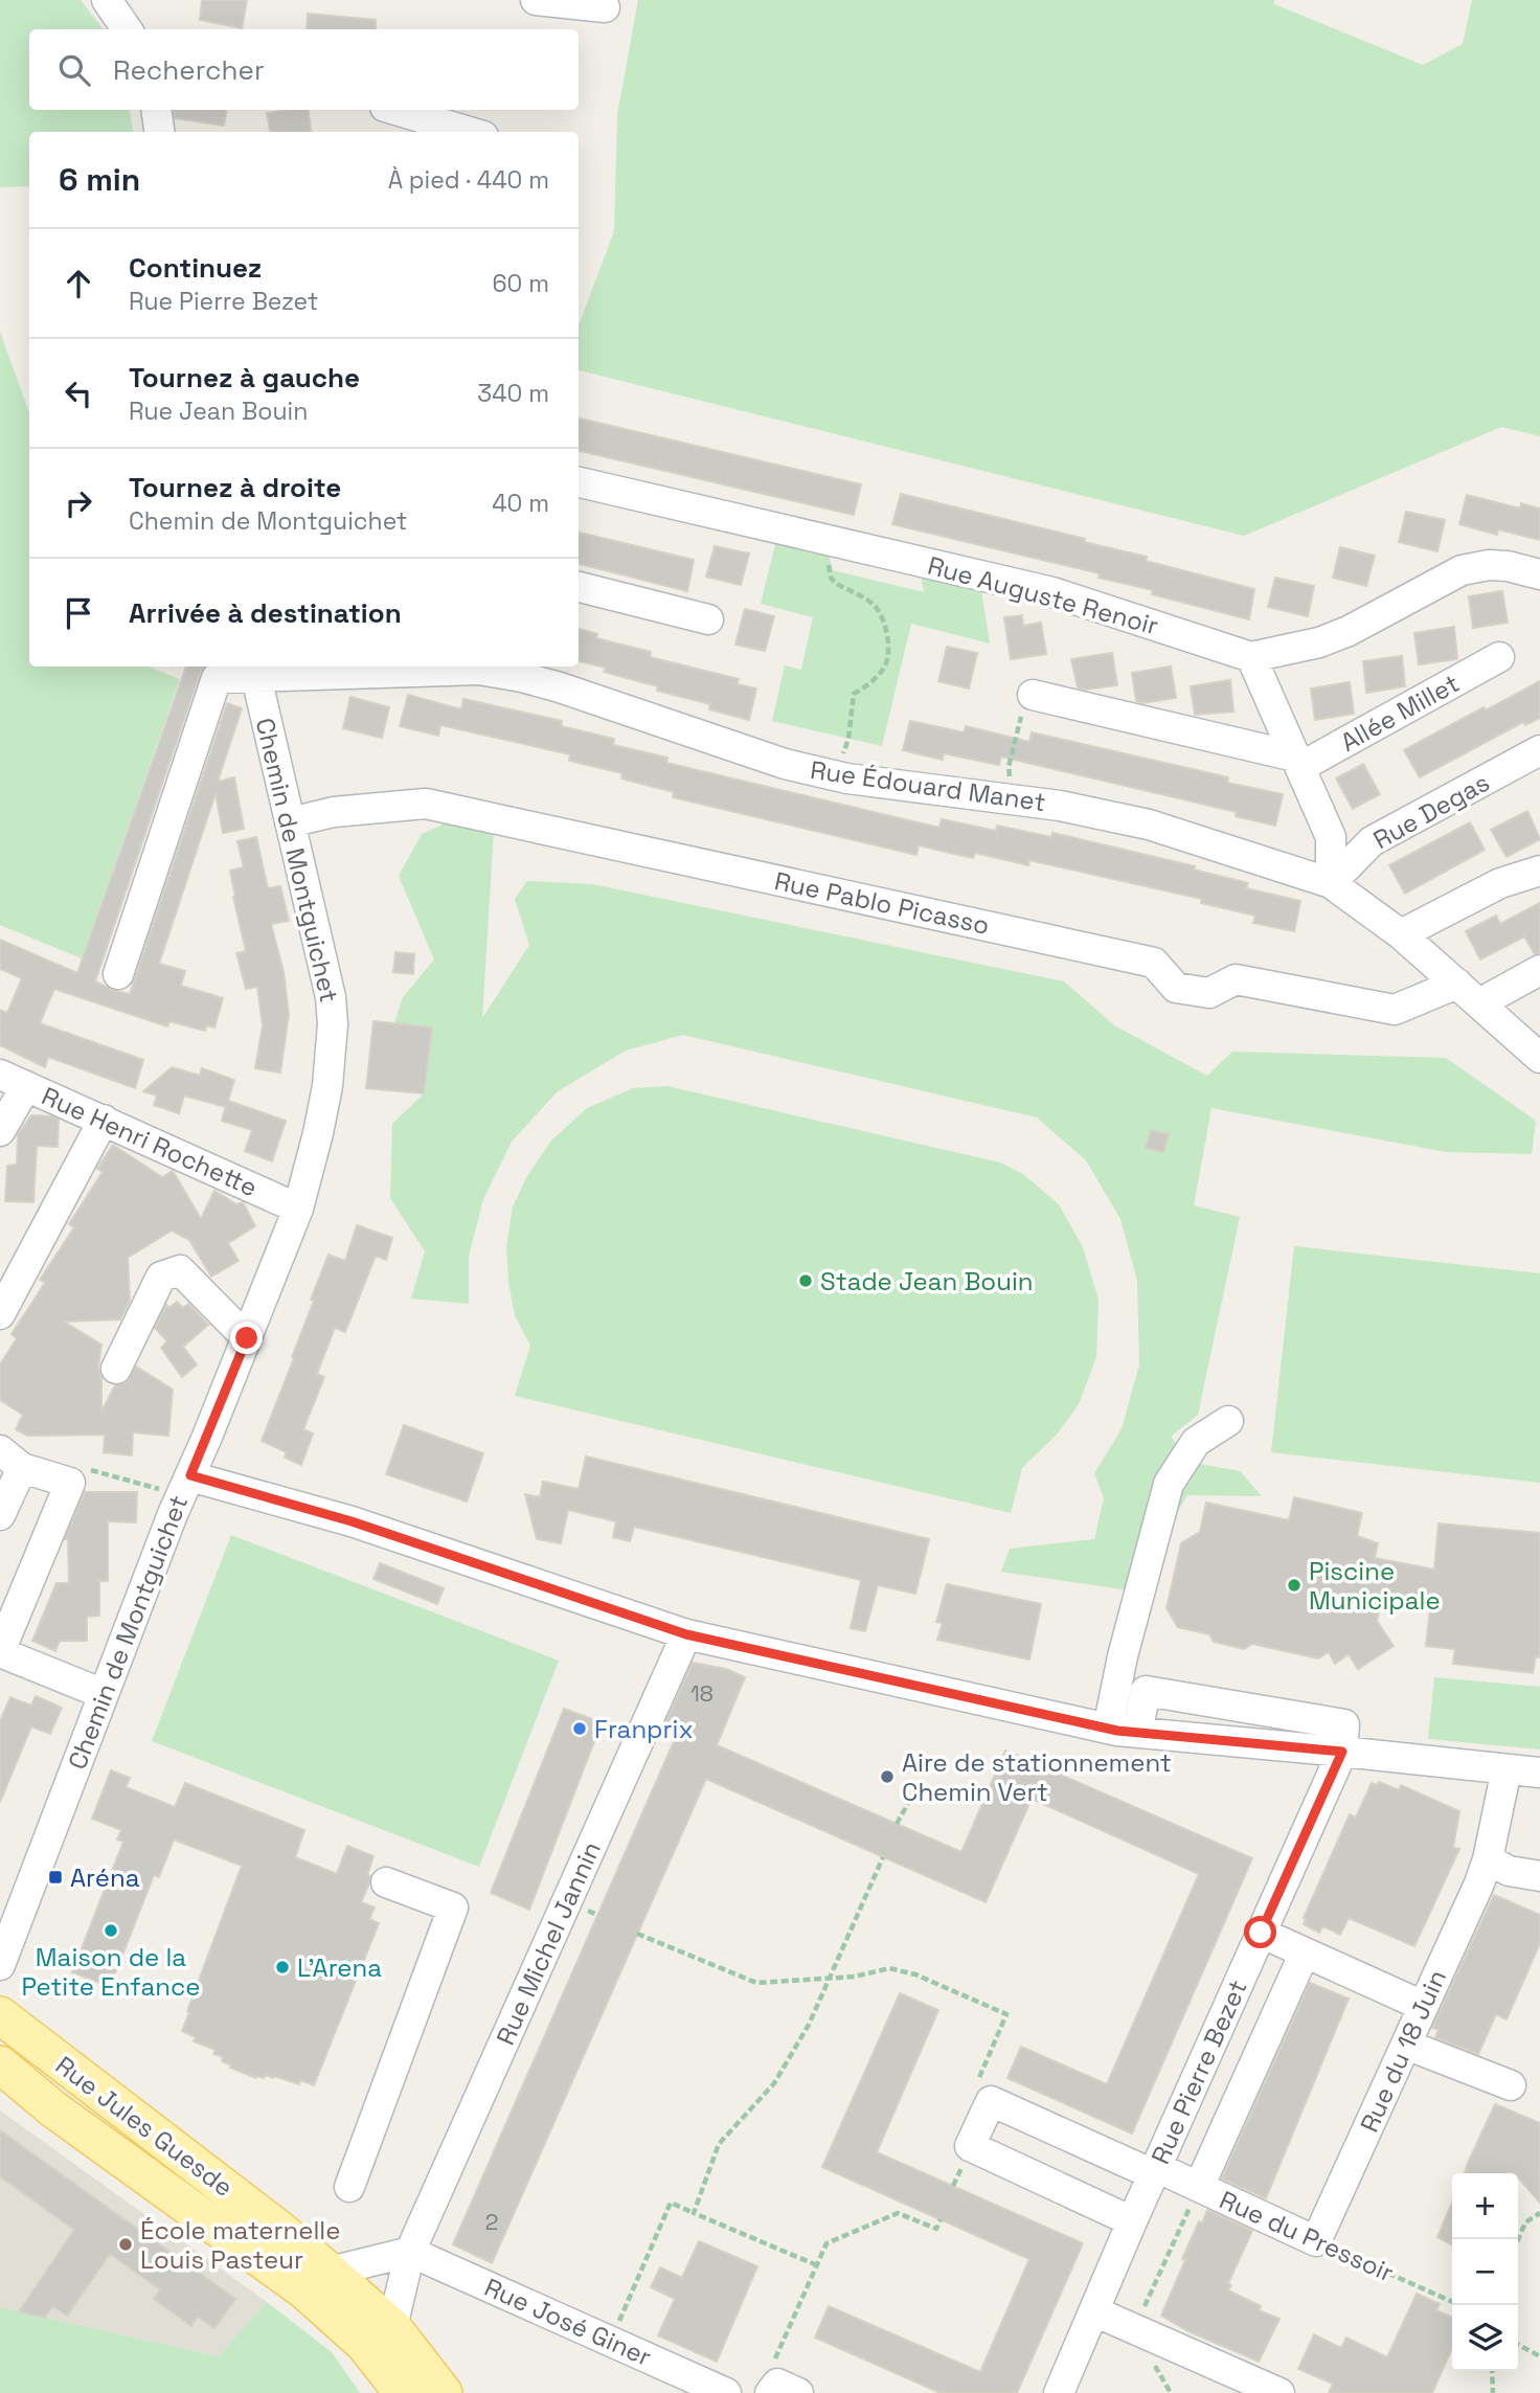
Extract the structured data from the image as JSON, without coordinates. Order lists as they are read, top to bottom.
{
  "streets": {
    "main road": ["Rue Jules Guesde"],
    "street": [
      "Rue Auguste Renoir",
      "Allée Millet",
      "Rue Édouard Manet",
      "Rue Degas",
      "Chemin de Montguichet",
      "Rue Pablo Picasso",
      "Rue Henri Rochette",
      "Rue Michel Jannin",
      "Rue du 18 Juin",
      "Rue Pierre Bezet",
      "Rue du Pressoir",
      "Rue José Giner"
    ]
  },
  "crossings": [
    ["Rue Édouard Manet", "Rue Degas"],
    ["Rue Édouard Manet", "Chemin de Montguichet"],
    ["Rue Édouard Manet", "Rue Pablo Picasso"],
    ["Chemin de Montguichet", "Rue Pablo Picasso"],
    ["Chemin de Montguichet", "Rue Henri Rochette"],
    ["Rue Michel Jannin", "Rue Jules Guesde"],
    ["Rue Michel Jannin", "Rue José Giner"],
    ["Rue du 18 Juin", "Rue du Pressoir"],
    ["Rue Pierre Bezet", "Rue du Pressoir"]
  ],
  "places": {
    "other": [
      "Stade Jean Bouin",
      "Piscine Municipale",
      "Franprix",
      "Aire de stationnement Chemin Vert",
      "Maison de la Petite Enfance",
      "L'Arena",
      "École maternelle Louis Pasteur"
    ],
    "transit": ["Aréna"]
  },
  "house_numbers": ["18", "2"],
  "page": {
    "search": "Rechercher",
    "heading": ["6 min", "À pied · 440 m"],
    "list": [
      ["Continuez", "Rue Pierre Bezet", "60 m"],
      ["Tournez à gauche", "Rue Jean Bouin", "340 m"],
      ["Tournez à droite", "Chemin de Montguichet", "40 m"],
      "Arrivée à destination"
    ],
    "map_buttons": ["+", "−"]
  }
}
